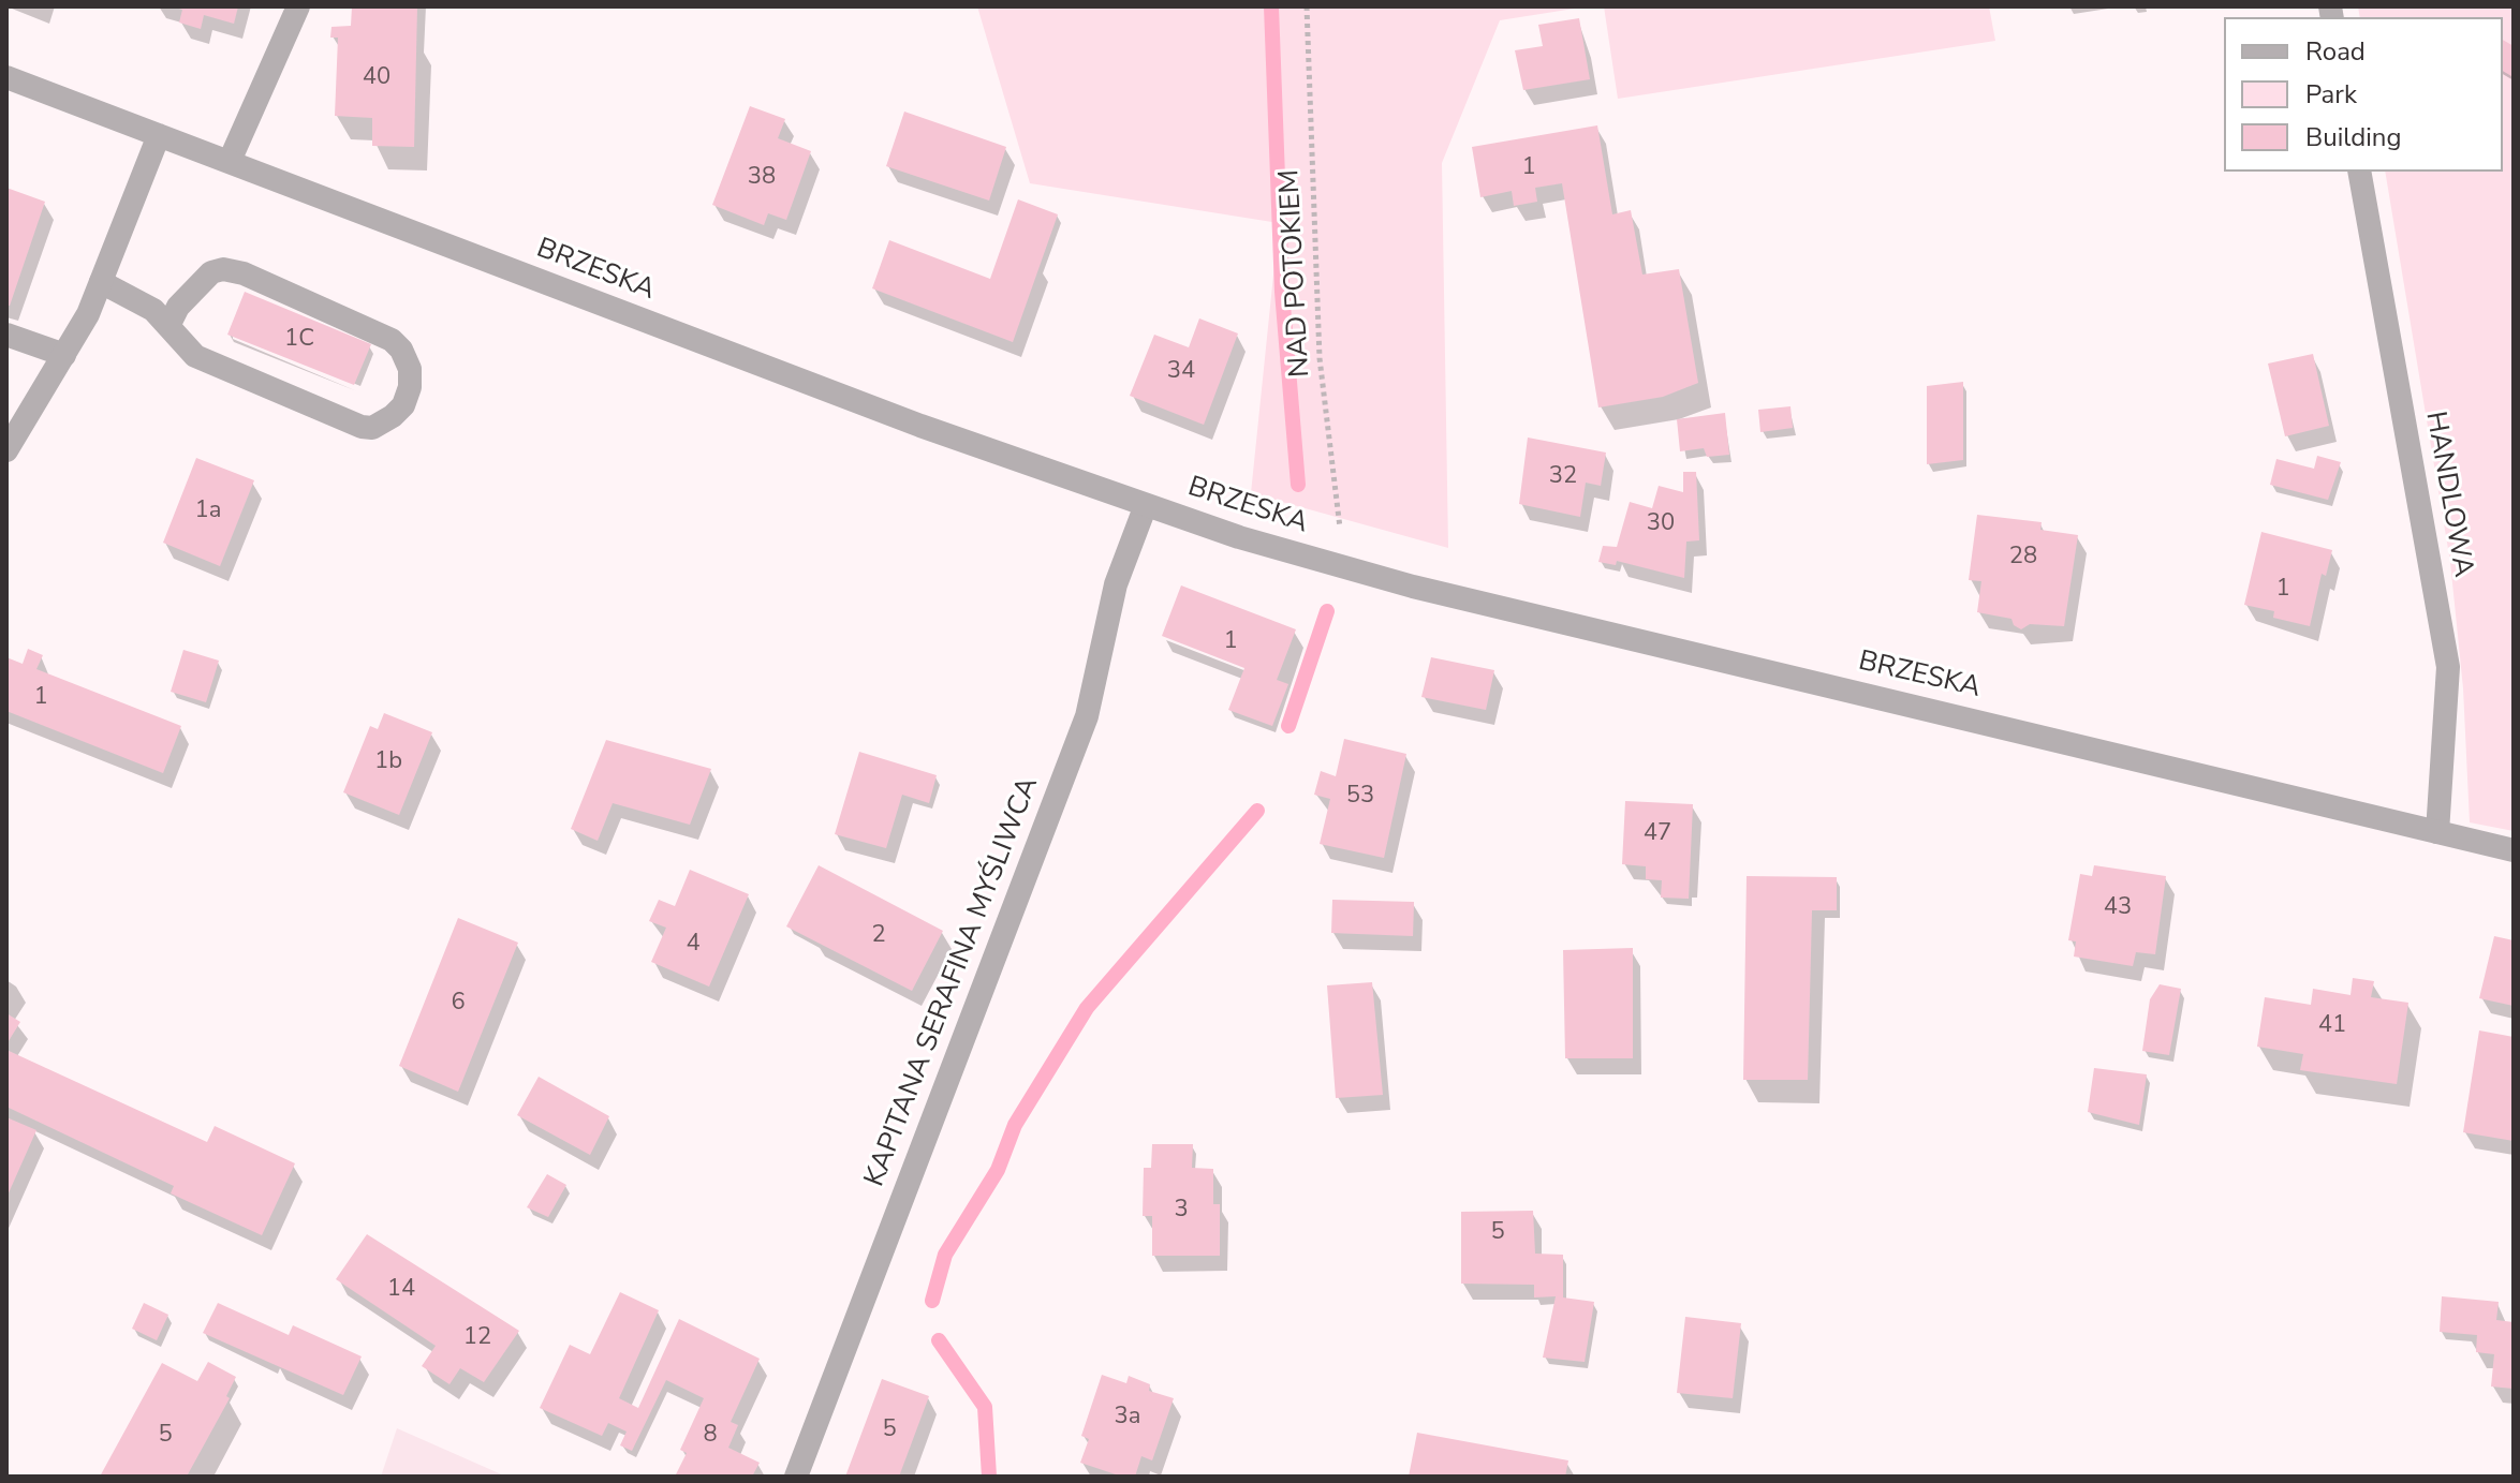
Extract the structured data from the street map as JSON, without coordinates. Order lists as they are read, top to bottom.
{
  "streets": {
    "street": ["BRZESKA", "HANDLOWA", "KAPITANA SERAFINA MYŚLIWCA"],
    "path": ["NAD POTOKIEM"]
  },
  "crossings": [
    ["BRZESKA", "HANDLOWA"],
    ["BRZESKA", "KAPITANA SERAFINA MYŚLIWCA"]
  ],
  "house_numbers": [
    "40",
    "1",
    "38",
    "1C",
    "34",
    "32",
    "1a",
    "30",
    "28",
    "1",
    "1",
    "1",
    "1b",
    "53",
    "47",
    "43",
    "2",
    "4",
    "6",
    "41",
    "3",
    "5",
    "14",
    "12",
    "3a",
    "5",
    "5",
    "8"
  ],
  "legend": ["Road", "Park", "Building"]
}
